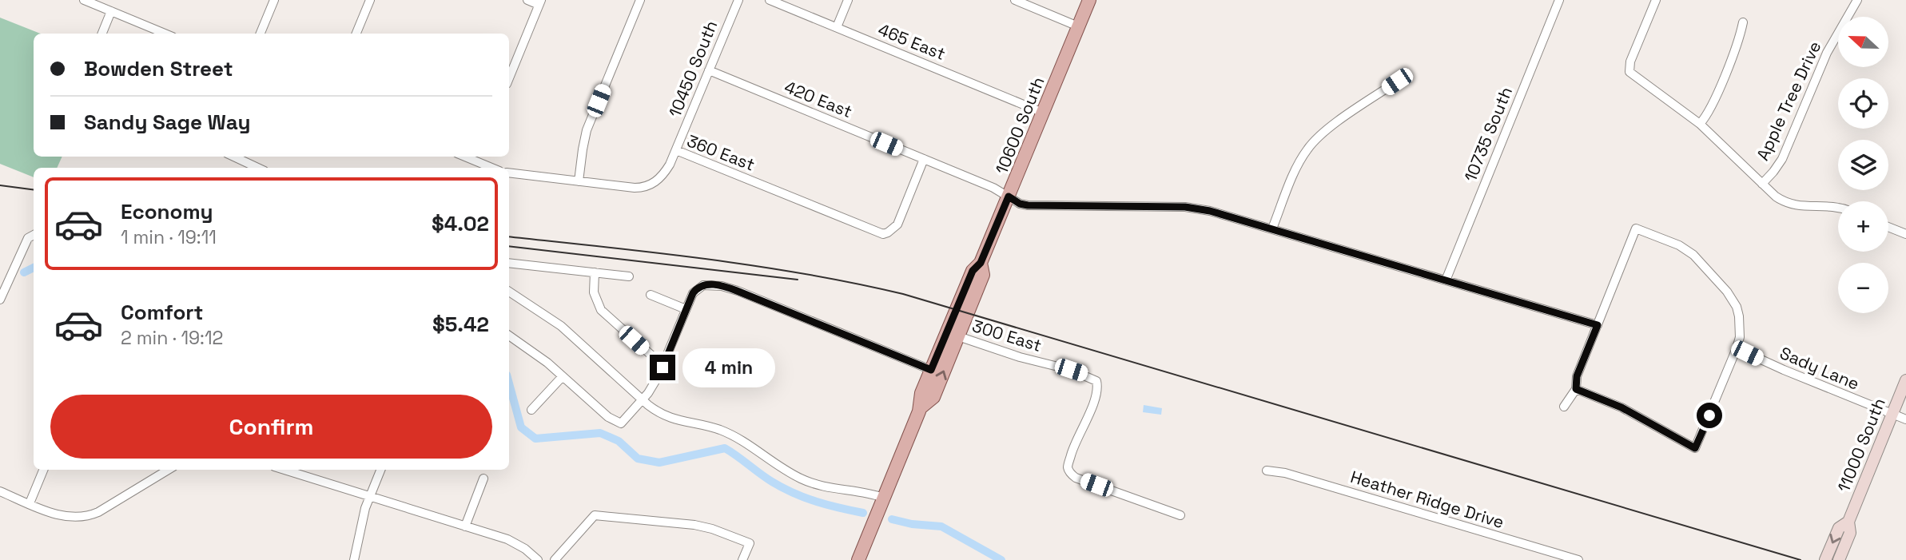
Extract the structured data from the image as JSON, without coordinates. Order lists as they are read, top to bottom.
{
  "streets": {
    "main road": ["10600 South"],
    "street": [
      "465 East",
      "10450 South",
      "420 East",
      "Apple Tree Drive",
      "10735 South",
      "360 East",
      "300 East",
      "Sady Lane",
      "11000 South",
      "Heather Ridge Drive"
    ]
  },
  "crossings": [
    ["465 East", "10600 South"],
    ["10450 South", "420 East"],
    ["10450 South", "360 East"],
    ["420 East", "10600 South"],
    ["420 East", "10735 South"],
    ["420 East", "360 East"],
    ["10600 South", "300 East"],
    ["Sady Lane", "11000 South"]
  ],
  "north": "left",
  "page": {
    "map_buttons": ["+", "−"],
    "banner": ["Bowden Street", "Sandy Sage Way"],
    "list": [
      {
        "name": "Economy",
        "note": "1 min · 19:11",
        "value": "$4.02"
      },
      {
        "name": "Comfort",
        "note": "2 min · 19:12",
        "value": "$5.42"
      }
    ],
    "bubble": "4 min",
    "buttons": "Confirm"
  }
}
